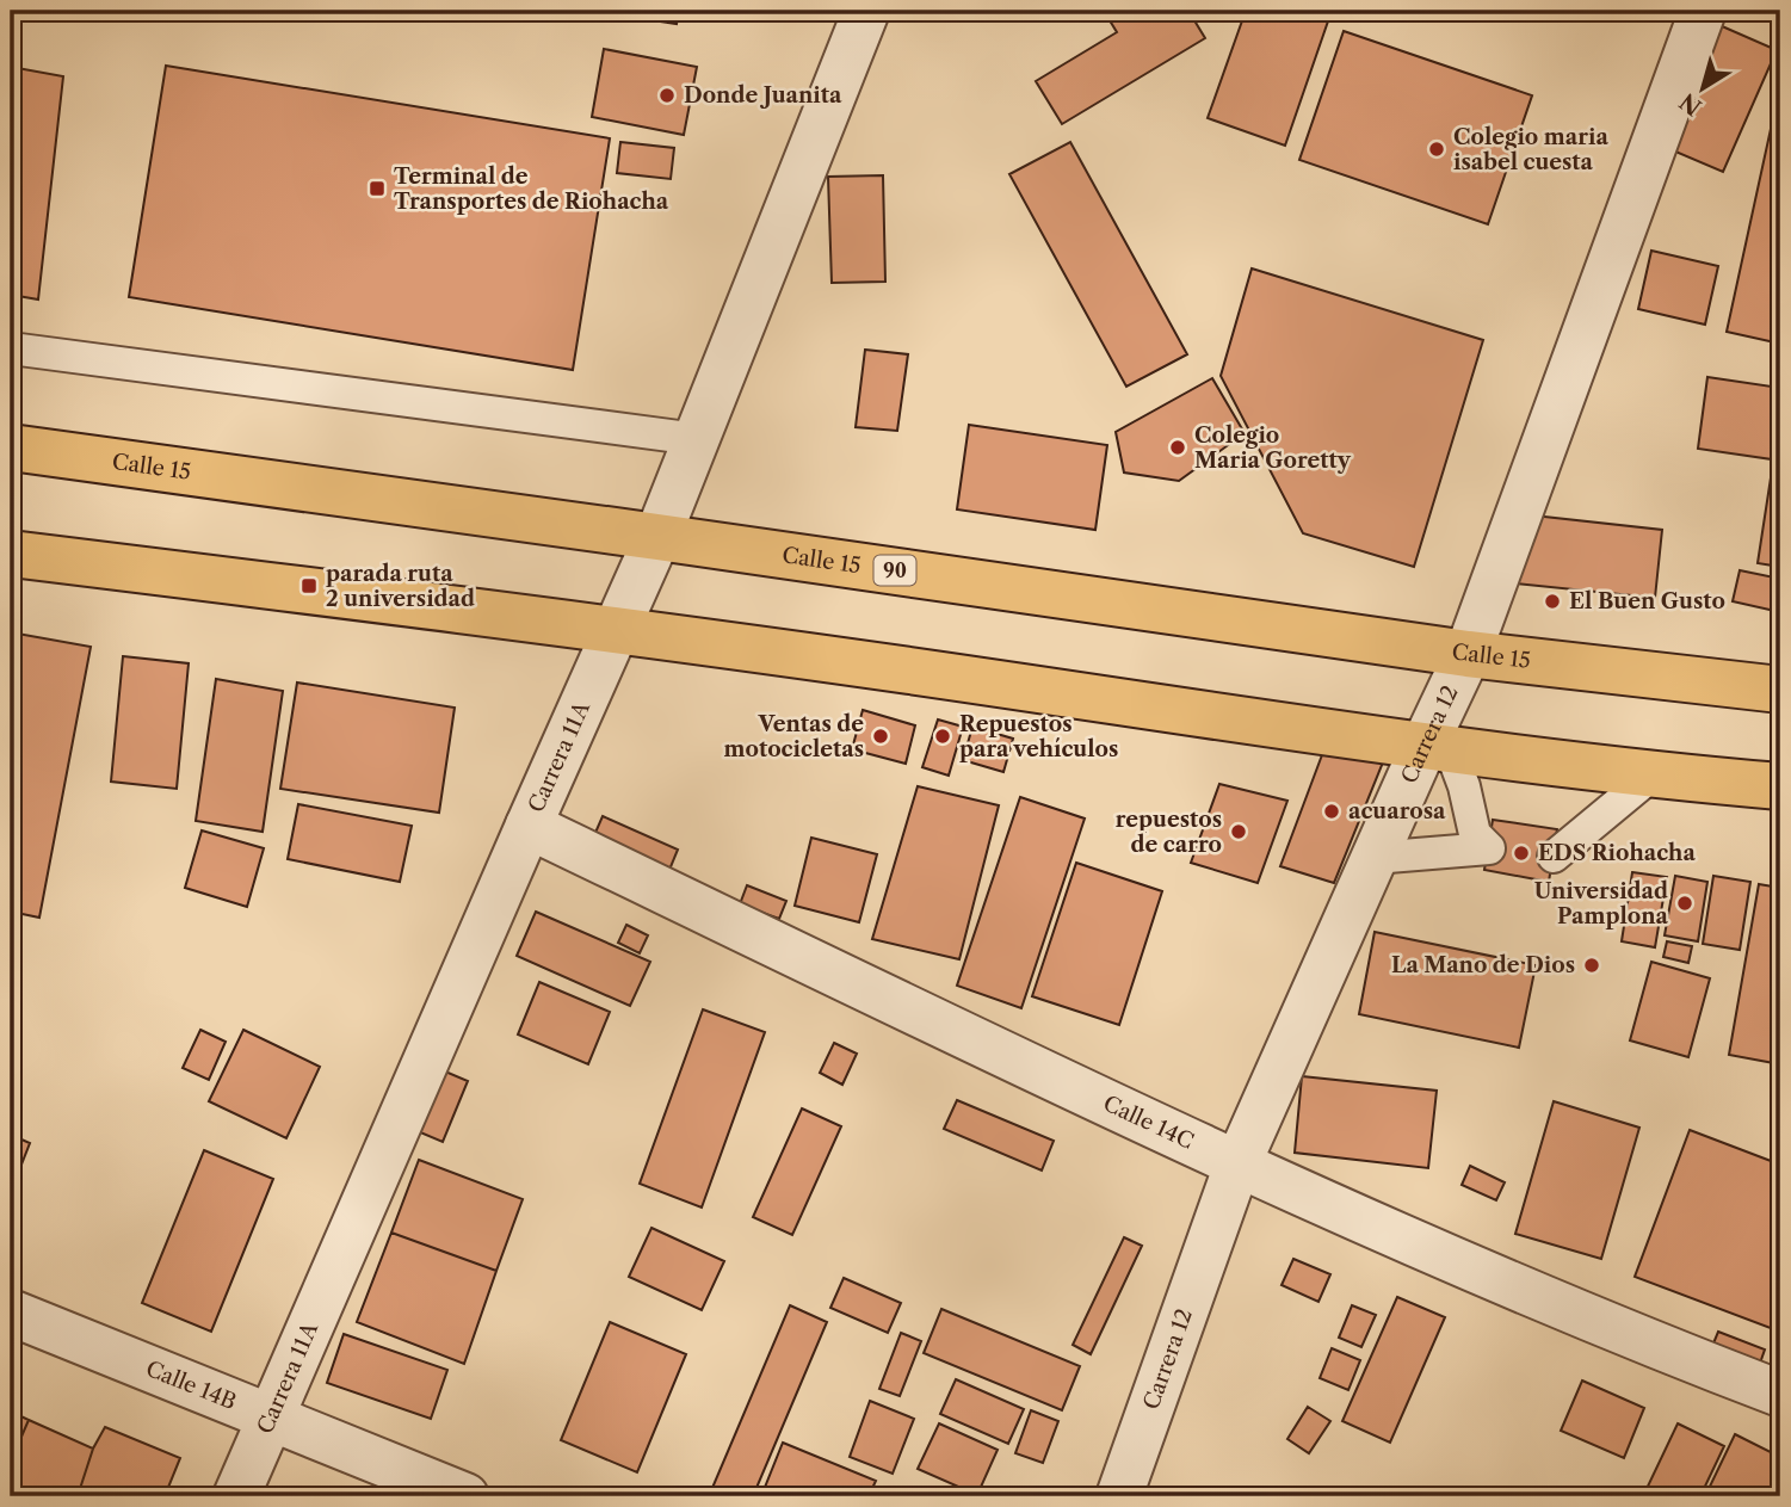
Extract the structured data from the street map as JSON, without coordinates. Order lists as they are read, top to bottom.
{
  "streets": {
    "highway": ["Calle 15", "90"],
    "street": [
      "Carrera 12",
      "Carrera 11A",
      "Calle 14C",
      "Calle 14B"
    ]
  },
  "crossings": [
    ["Calle 15", "Carrera 12"],
    ["Calle 15", "Carrera 11A"],
    ["Carrera 12", "Calle 14C"],
    ["Carrera 11A", "Calle 14C"],
    ["Carrera 11A", "Calle 14B"]
  ],
  "places": {
    "other": [
      "Donde Juanita",
      "Colegio maria isabel cuesta",
      "Colegio Maria Goretty",
      "El Buen Gusto",
      "Ventas de motocicletas",
      "Repuestos para vehículos",
      "acuarosa",
      "repuestos de carro",
      "EDS Riohacha",
      "Universidad Pamplona",
      "La Mano de Dios"
    ],
    "transit": ["Terminal de Transportes de Riohacha", "parada ruta 2 universidad"]
  },
  "north": "bottom left"
}
